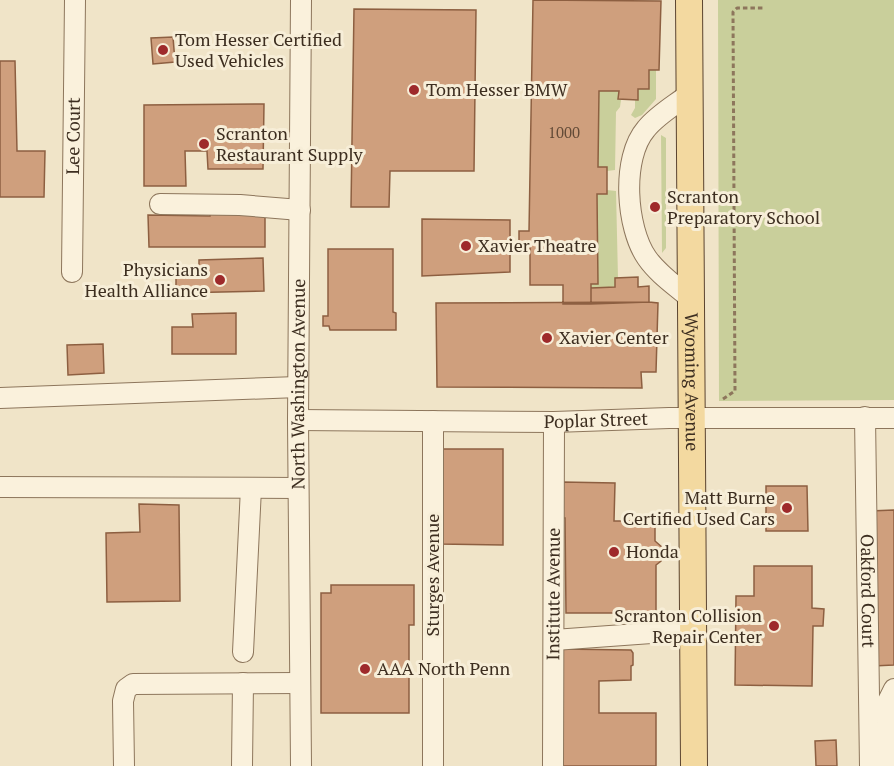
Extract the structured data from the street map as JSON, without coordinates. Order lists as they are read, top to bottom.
{
  "streets": {
    "main road": ["Wyoming Avenue"],
    "street": [
      "Lee Court",
      "North Washington Avenue",
      "Poplar Street",
      "Sturges Avenue",
      "Oakford Court",
      "Institute Avenue"
    ]
  },
  "crossings": [
    ["North Washington Avenue", "Poplar Street"],
    ["Wyoming Avenue", "Poplar Street"],
    ["Poplar Street", "Sturges Avenue"],
    ["Poplar Street", "Oakford Court"],
    ["Poplar Street", "Institute Avenue"]
  ],
  "places": [
    "Tom Hesser Certified Used Vehicles",
    "Tom Hesser BMW",
    "Scranton Restaurant Supply",
    "Scranton Preparatory School",
    "Xavier Theatre",
    "Physicians Health Alliance",
    "Xavier Center",
    "Matt Burne Certified Used Cars",
    "Honda",
    "Scranton Collision Repair Center",
    "AAA North Penn"
  ],
  "house_numbers": ["1000"]
}
